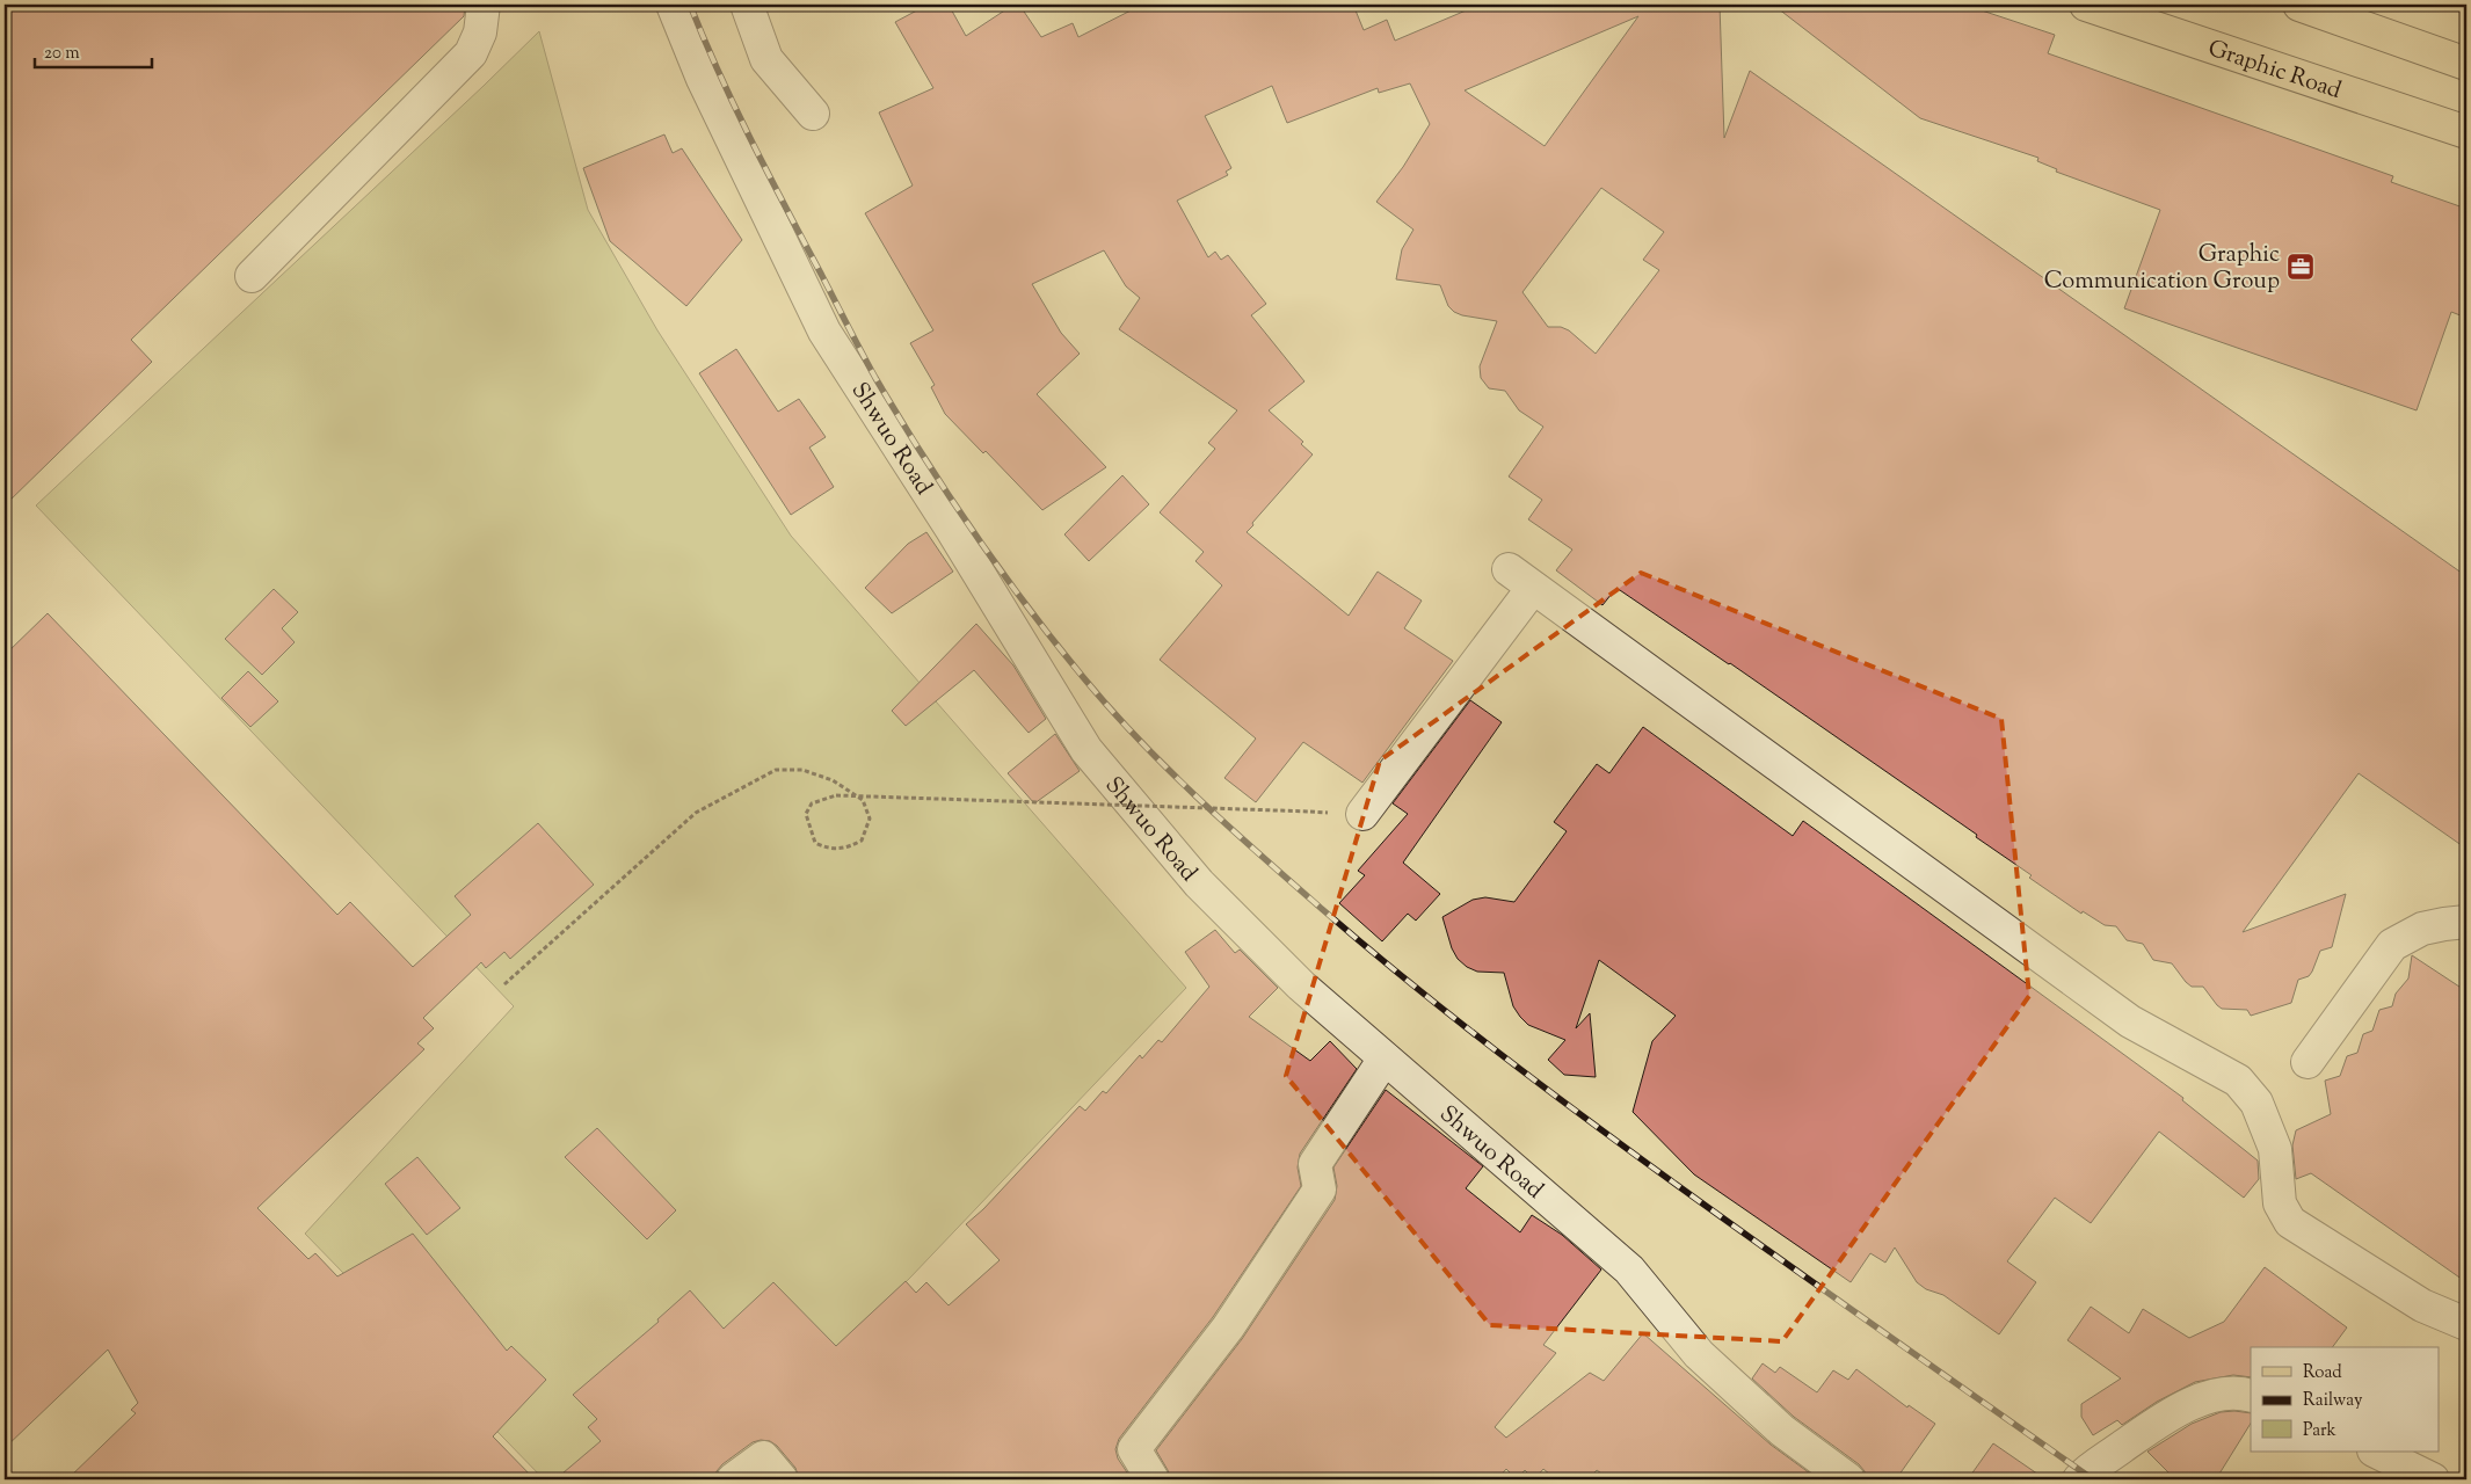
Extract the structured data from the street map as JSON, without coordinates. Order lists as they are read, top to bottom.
{
  "streets": {
    "main road": ["Graphic Road"],
    "street": ["Shwuo Road"]
  },
  "places": {
    "office": ["Graphic Communication Group"]
  },
  "legend": ["Road", "Railway", "Park"],
  "scale_bar": "20 m"
}
